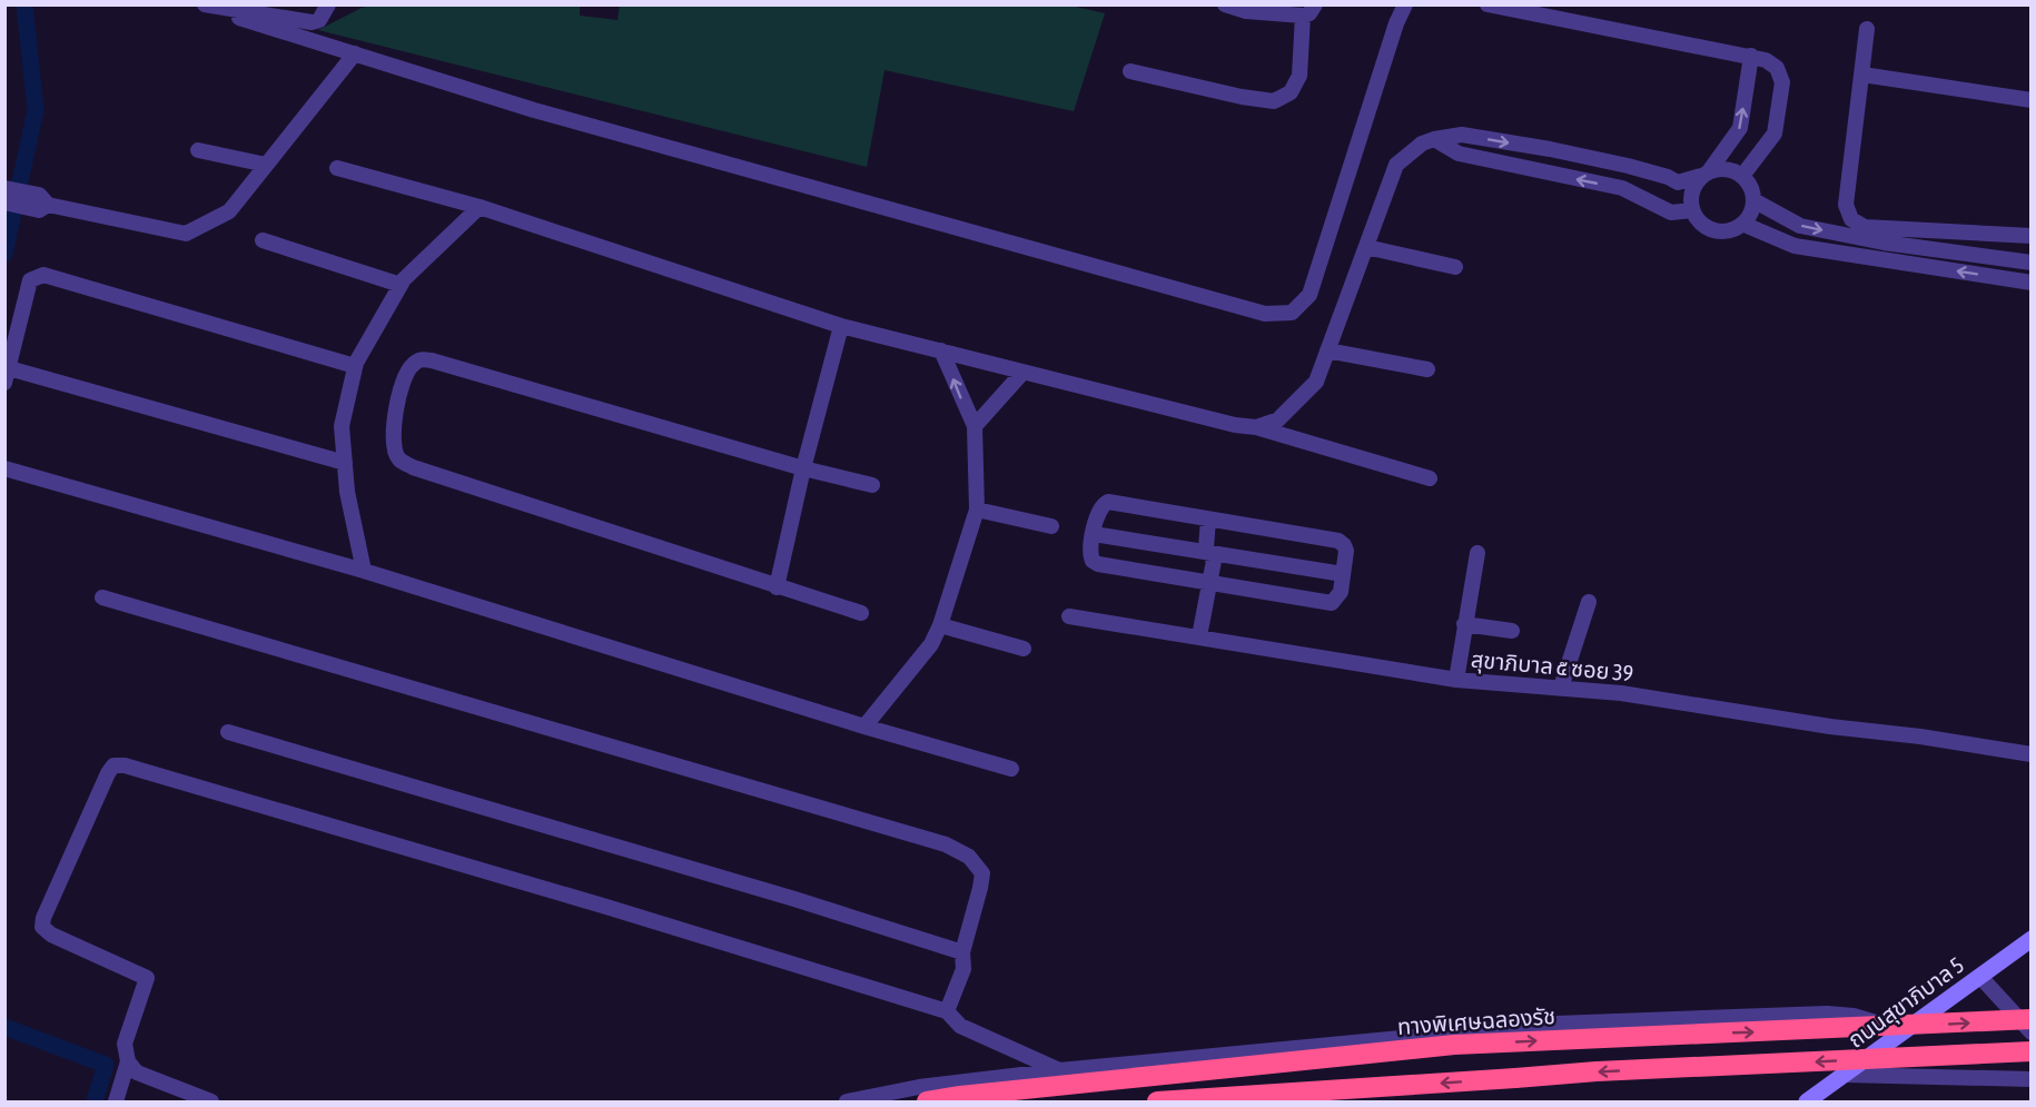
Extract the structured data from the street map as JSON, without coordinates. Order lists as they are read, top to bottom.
{
  "streets": {
    "highway": ["ทางพิเศษฉลองรัช"],
    "main road": ["ถนนสุขาภิบาล 5"],
    "street": ["สุขาภิบาล ๕ ซอย 39"]
  }
}
